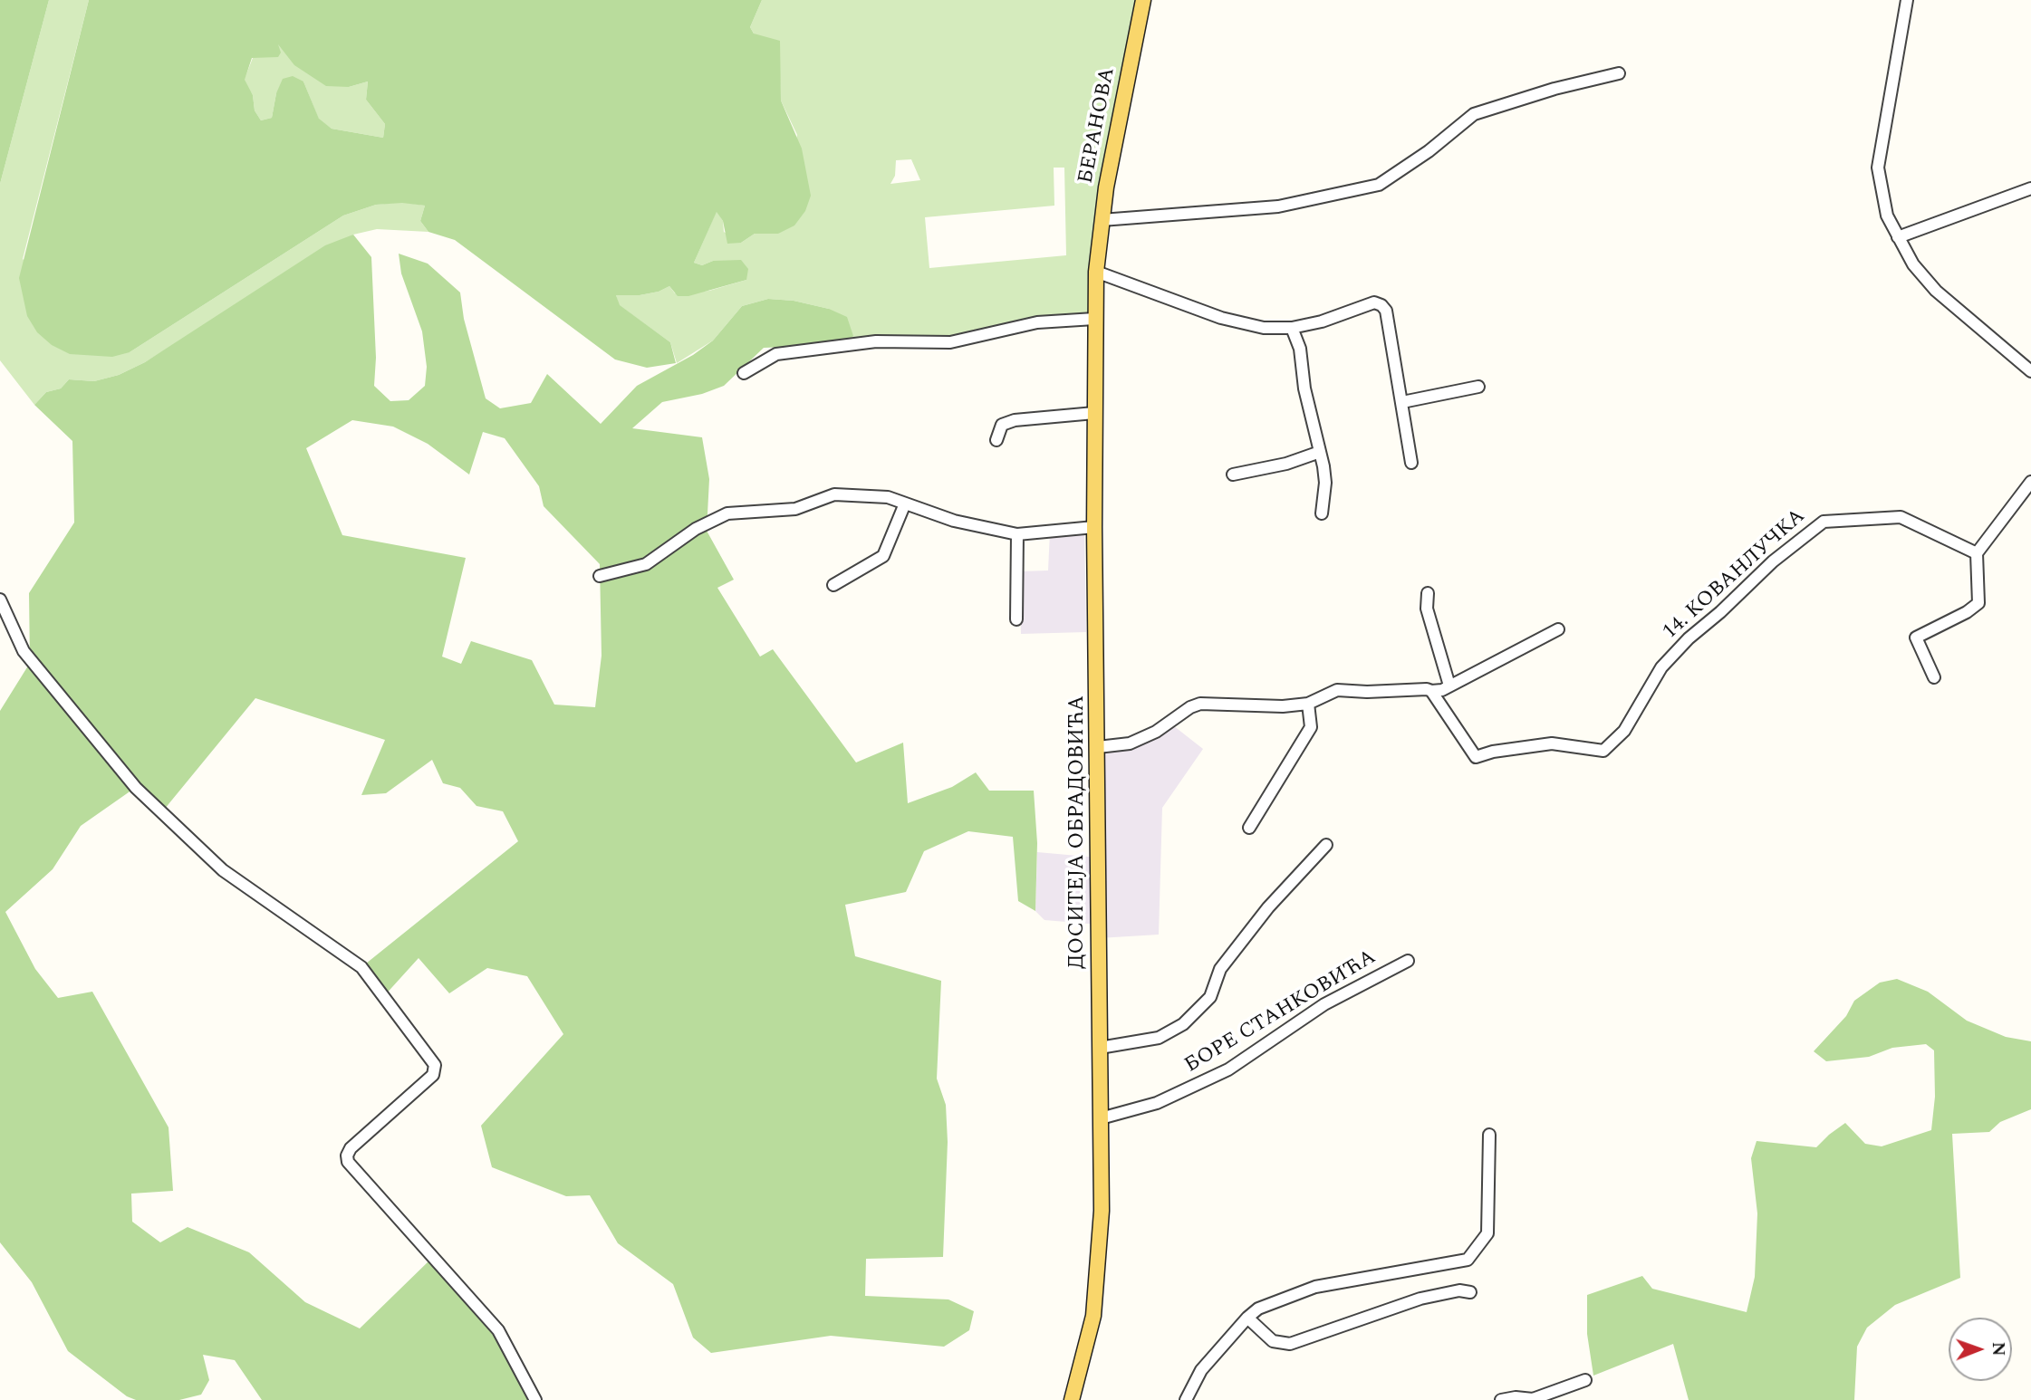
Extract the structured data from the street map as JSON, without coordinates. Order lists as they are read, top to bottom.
{
  "streets": {
    "main road": ["БЕРАНОВА", "ДОСИТЕЈА ОБРАДОВИЋА"],
    "street": ["14. КОВАНЛУЧКА", "БОРЕ СТАНКОВИЋА"]
  },
  "crossings": [
    ["БЕРАНОВА", "ДОСИТЕЈА ОБРАДОВИЋА"],
    ["ДОСИТЕЈА ОБРАДОВИЋА", "БОРЕ СТАНКОВИЋА"]
  ],
  "north": "right"
}
